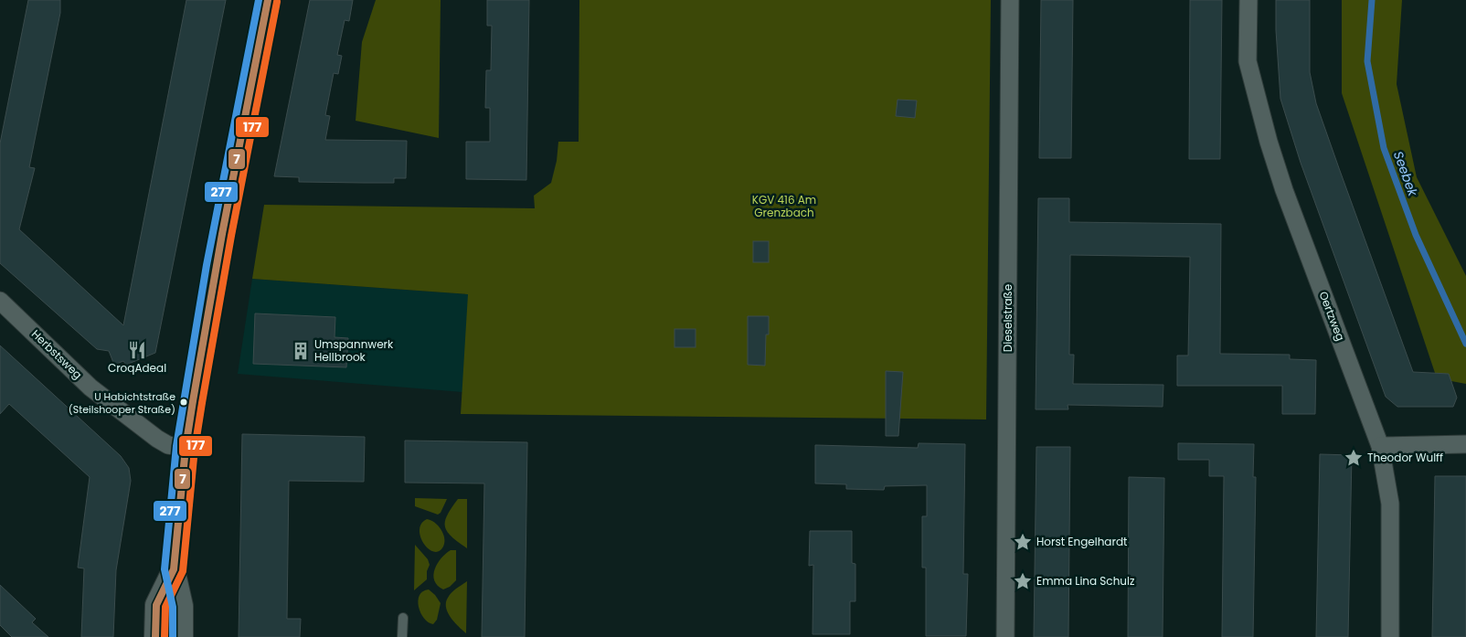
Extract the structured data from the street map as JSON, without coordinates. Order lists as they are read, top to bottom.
{
  "streets": {
    "street": ["Oertzweg", "Dieselstraße", "Herbstsweg"]
  },
  "water": ["Seebek"],
  "parks": ["KGV 416 Am Grenzbach"],
  "places": {
    "restaurant": ["CroqAdeal"],
    "building": ["Umspannwerk Hellbrook"],
    "other": ["U Habichtstraße (Steilshooper Straße)"],
    "place": ["Theodor Wulff", "Horst Engelhardt", "Emma Lina Schulz"]
  },
  "lines": ["transit line 7", "transit line 277", "transit line 177"]
}
